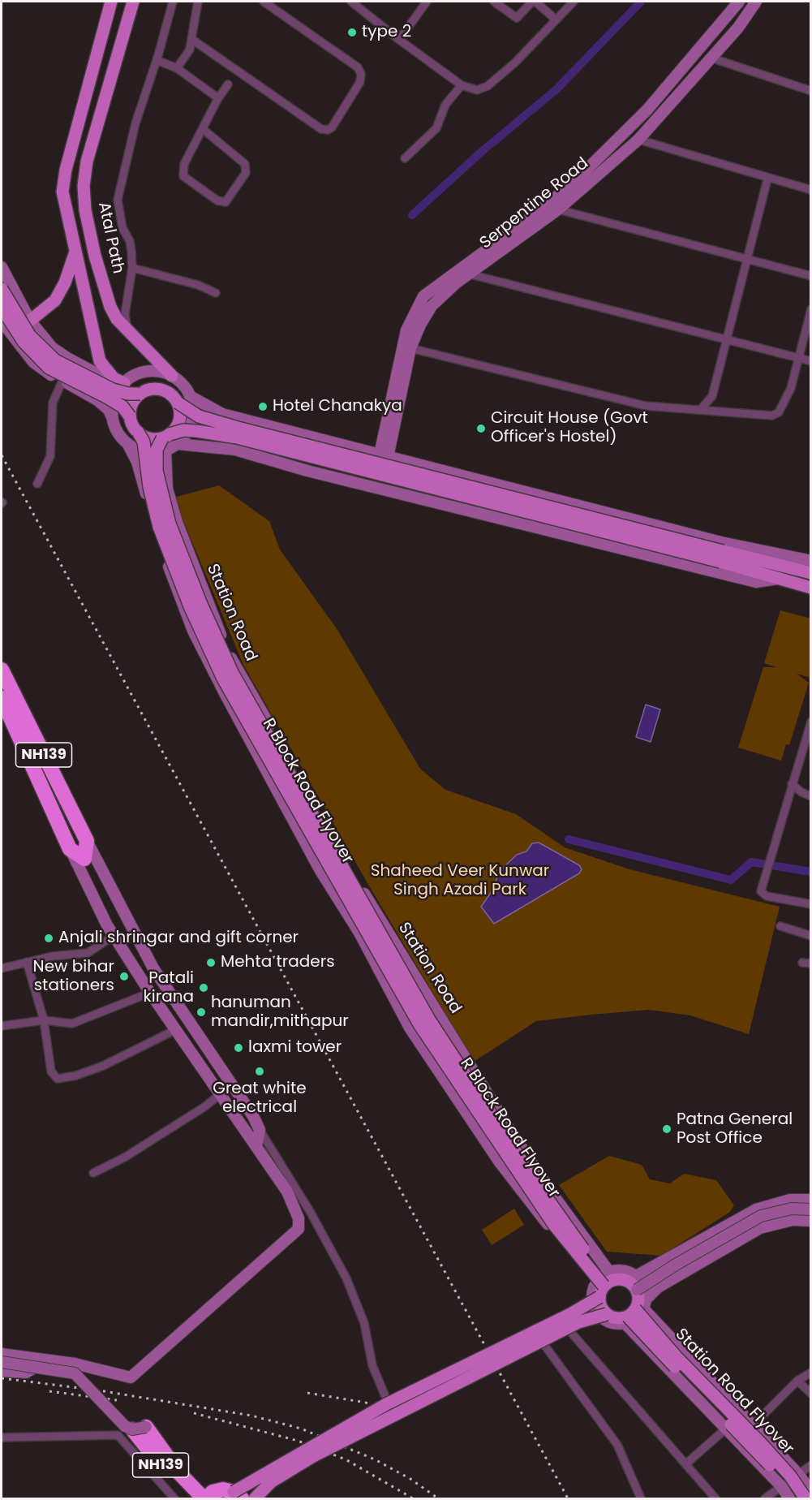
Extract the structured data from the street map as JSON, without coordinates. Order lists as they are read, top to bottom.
{
  "streets": {
    "highway": ["NH139"],
    "main road": [
      "Serpentine Road",
      "Atal Path",
      "Station Road",
      "R Block Road Flyover",
      "Station Road Flyover"
    ]
  },
  "crossings": [
    ["Station Road", "R Block Road Flyover"]
  ],
  "parks": ["Shaheed Veer Kunwar Singh Azadi Park"],
  "places": [
    "type 2",
    "Hotel Chanakya",
    "Circuit House (Govt Officer's Hostel)",
    "Anjali shringar and gift corner",
    "Mehta traders",
    "New bihar stationers",
    "Patali kirana",
    "hanuman mandir,mithapur",
    "laxmi tower",
    "Great white electrical",
    "Patna General Post Office"
  ]
}
